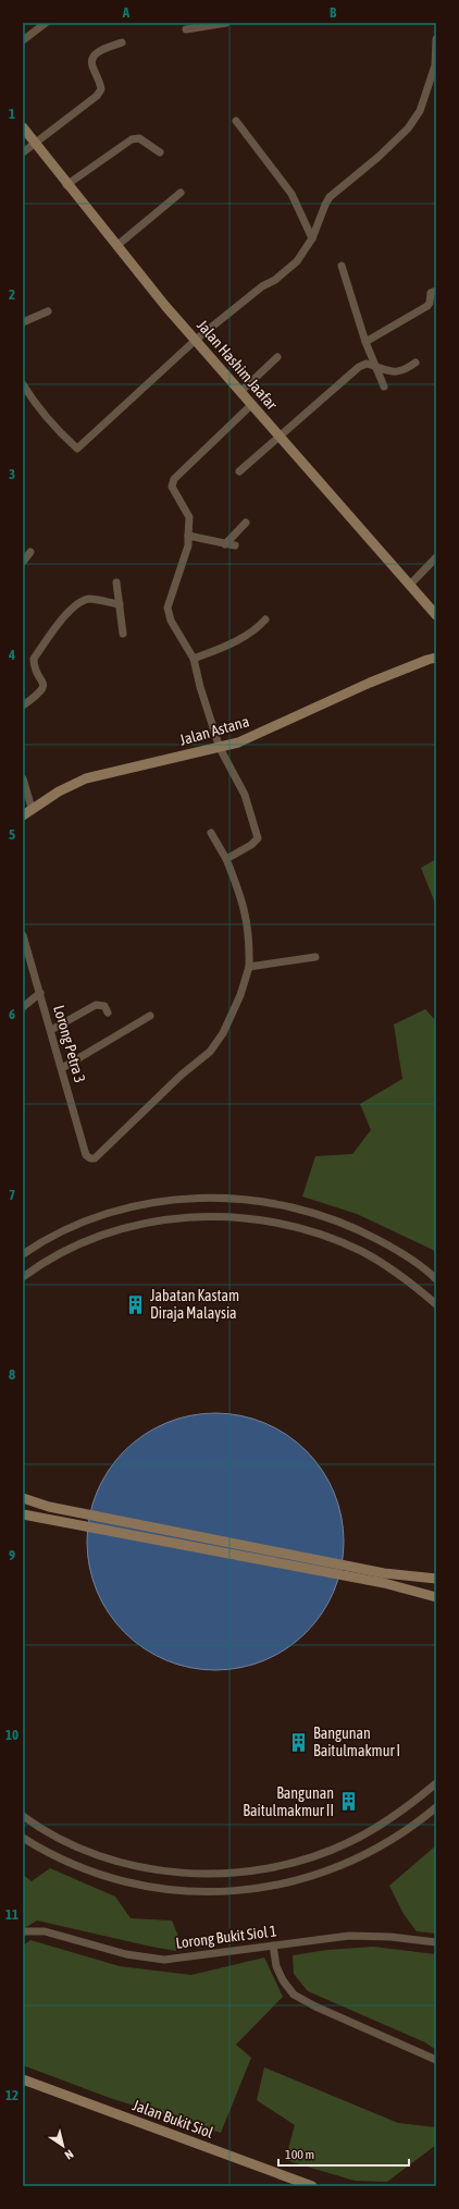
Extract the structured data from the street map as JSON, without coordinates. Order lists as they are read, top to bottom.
{
  "streets": {
    "street": [
      "Jalan Hashim Jaafar",
      "Jalan Astana",
      "Lorong Petra 3",
      "Lorong Bukit Siol 1",
      "Jalan Bukit Siol"
    ]
  },
  "places": {
    "building": ["Jabatan Kastam Diraja Malaysia", "Bangunan Baitulmakmur I", "Bangunan Baitulmakmur II"]
  },
  "scale_bar": "100 m",
  "north": "bottom right",
  "grid": {
    "columns": ["A", "B"],
    "rows": [
      "1",
      "2",
      "3",
      "4",
      "5",
      "6",
      "7",
      "8",
      "9",
      "10",
      "11",
      "12"
    ]
  }
}
